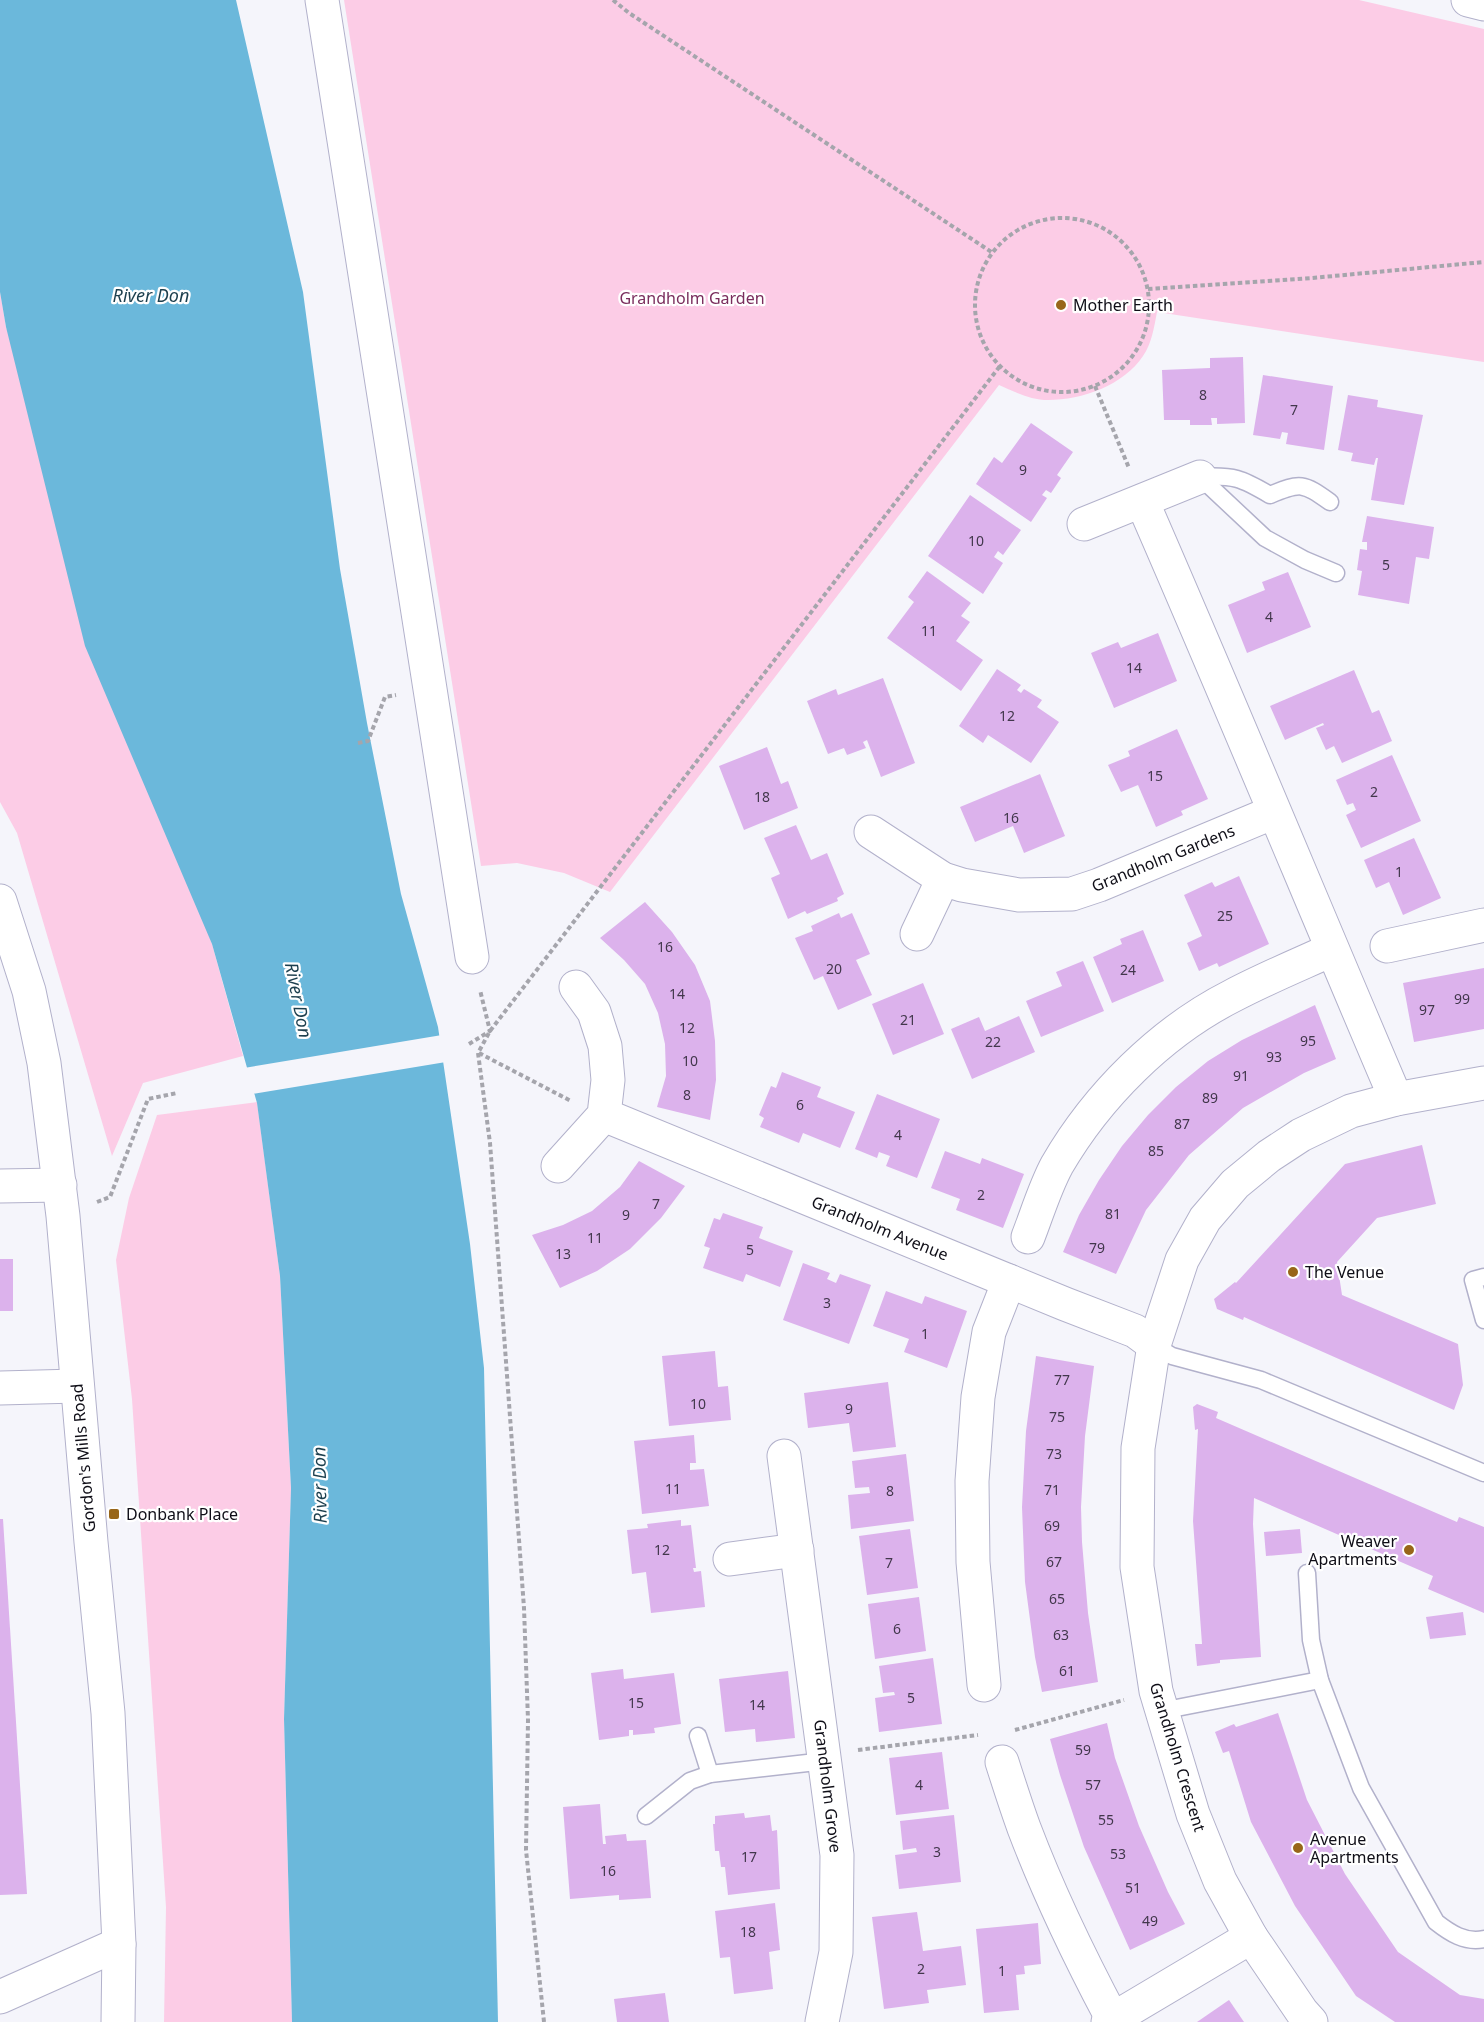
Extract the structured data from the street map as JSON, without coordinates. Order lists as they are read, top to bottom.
{
  "streets": {
    "street": [
      "Grandholm Gardens",
      "Grandholm Avenue",
      "Gordon's Mills Road",
      "Grandholm Crescent",
      "Grandholm Grove"
    ]
  },
  "crossings": [
    ["Grandholm Avenue", "Grandholm Crescent"]
  ],
  "water": ["River Don"],
  "parks": ["Grandholm Garden"],
  "places": {
    "other": [
      "Mother Earth",
      "The Venue",
      "Weaver Apartments",
      "Avenue Apartments"
    ],
    "transit": ["Donbank Place"]
  },
  "house_numbers": [
    "8",
    "7",
    "9",
    "10",
    "5",
    "4",
    "11",
    "14",
    "12",
    "15",
    "2",
    "18",
    "16",
    "1",
    "25",
    "16",
    "20",
    "24",
    "14",
    "99",
    "97",
    "21",
    "12",
    "95",
    "22",
    "93",
    "10",
    "91",
    "8",
    "89",
    "6",
    "87",
    "4",
    "85",
    "2",
    "7",
    "81",
    "9",
    "11",
    "79",
    "5",
    "13",
    "3",
    "1",
    "77",
    "10",
    "9",
    "75",
    "73",
    "11",
    "71",
    "8",
    "69",
    "12",
    "67",
    "7",
    "65",
    "6",
    "63",
    "61",
    "5",
    "15",
    "14",
    "59",
    "4",
    "57",
    "55",
    "3",
    "53",
    "17",
    "16",
    "51",
    "49",
    "18",
    "2",
    "1"
  ]
}
